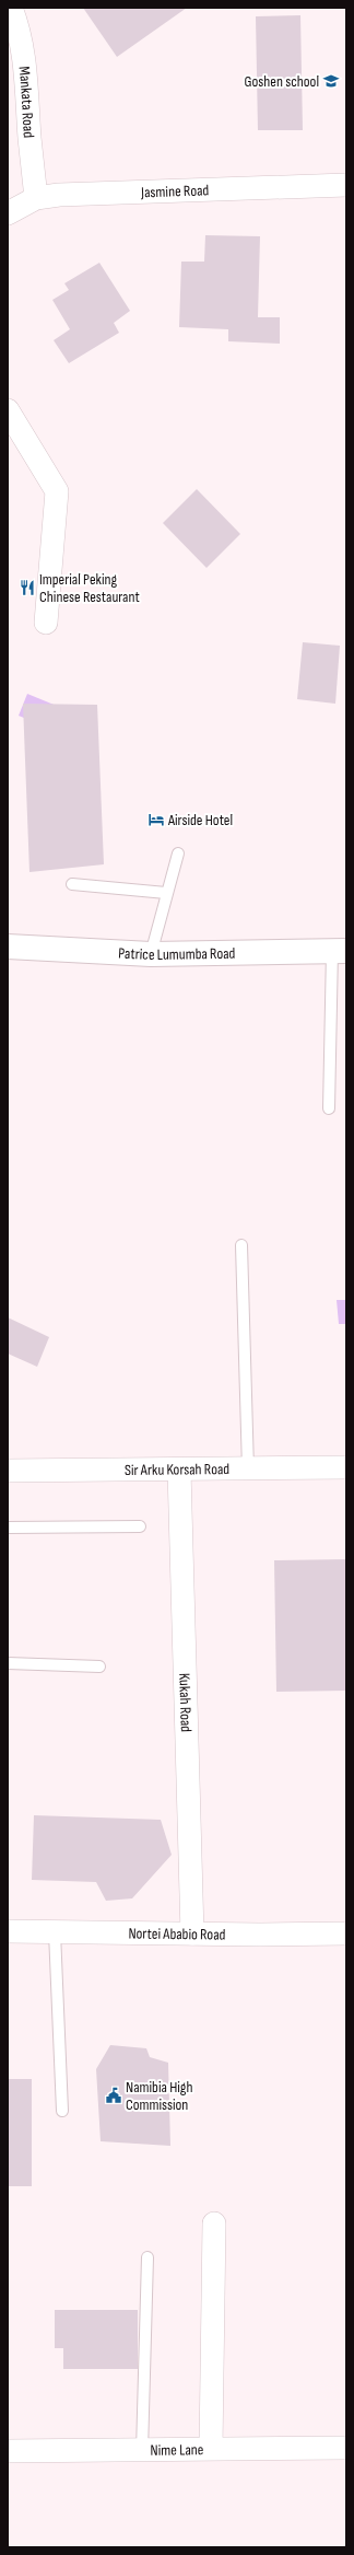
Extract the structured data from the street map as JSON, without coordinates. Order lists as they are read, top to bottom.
{
  "streets": {
    "street": [
      "Mankata Road",
      "Jasmine Road",
      "Patrice Lumumba Road",
      "Sir Arku Korsah Road",
      "Kukah Road",
      "Nortei Ababio Road",
      "Nime Lane"
    ]
  },
  "crossings": [
    ["Mankata Road", "Jasmine Road"],
    ["Sir Arku Korsah Road", "Kukah Road"],
    ["Kukah Road", "Nortei Ababio Road"]
  ],
  "places": {
    "school or university": ["Goshen school"],
    "restaurant": ["Imperial Peking Chinese Restaurant"],
    "hotel": ["Airside Hotel"],
    "public building": ["Namibia High Commission"]
  }
}
